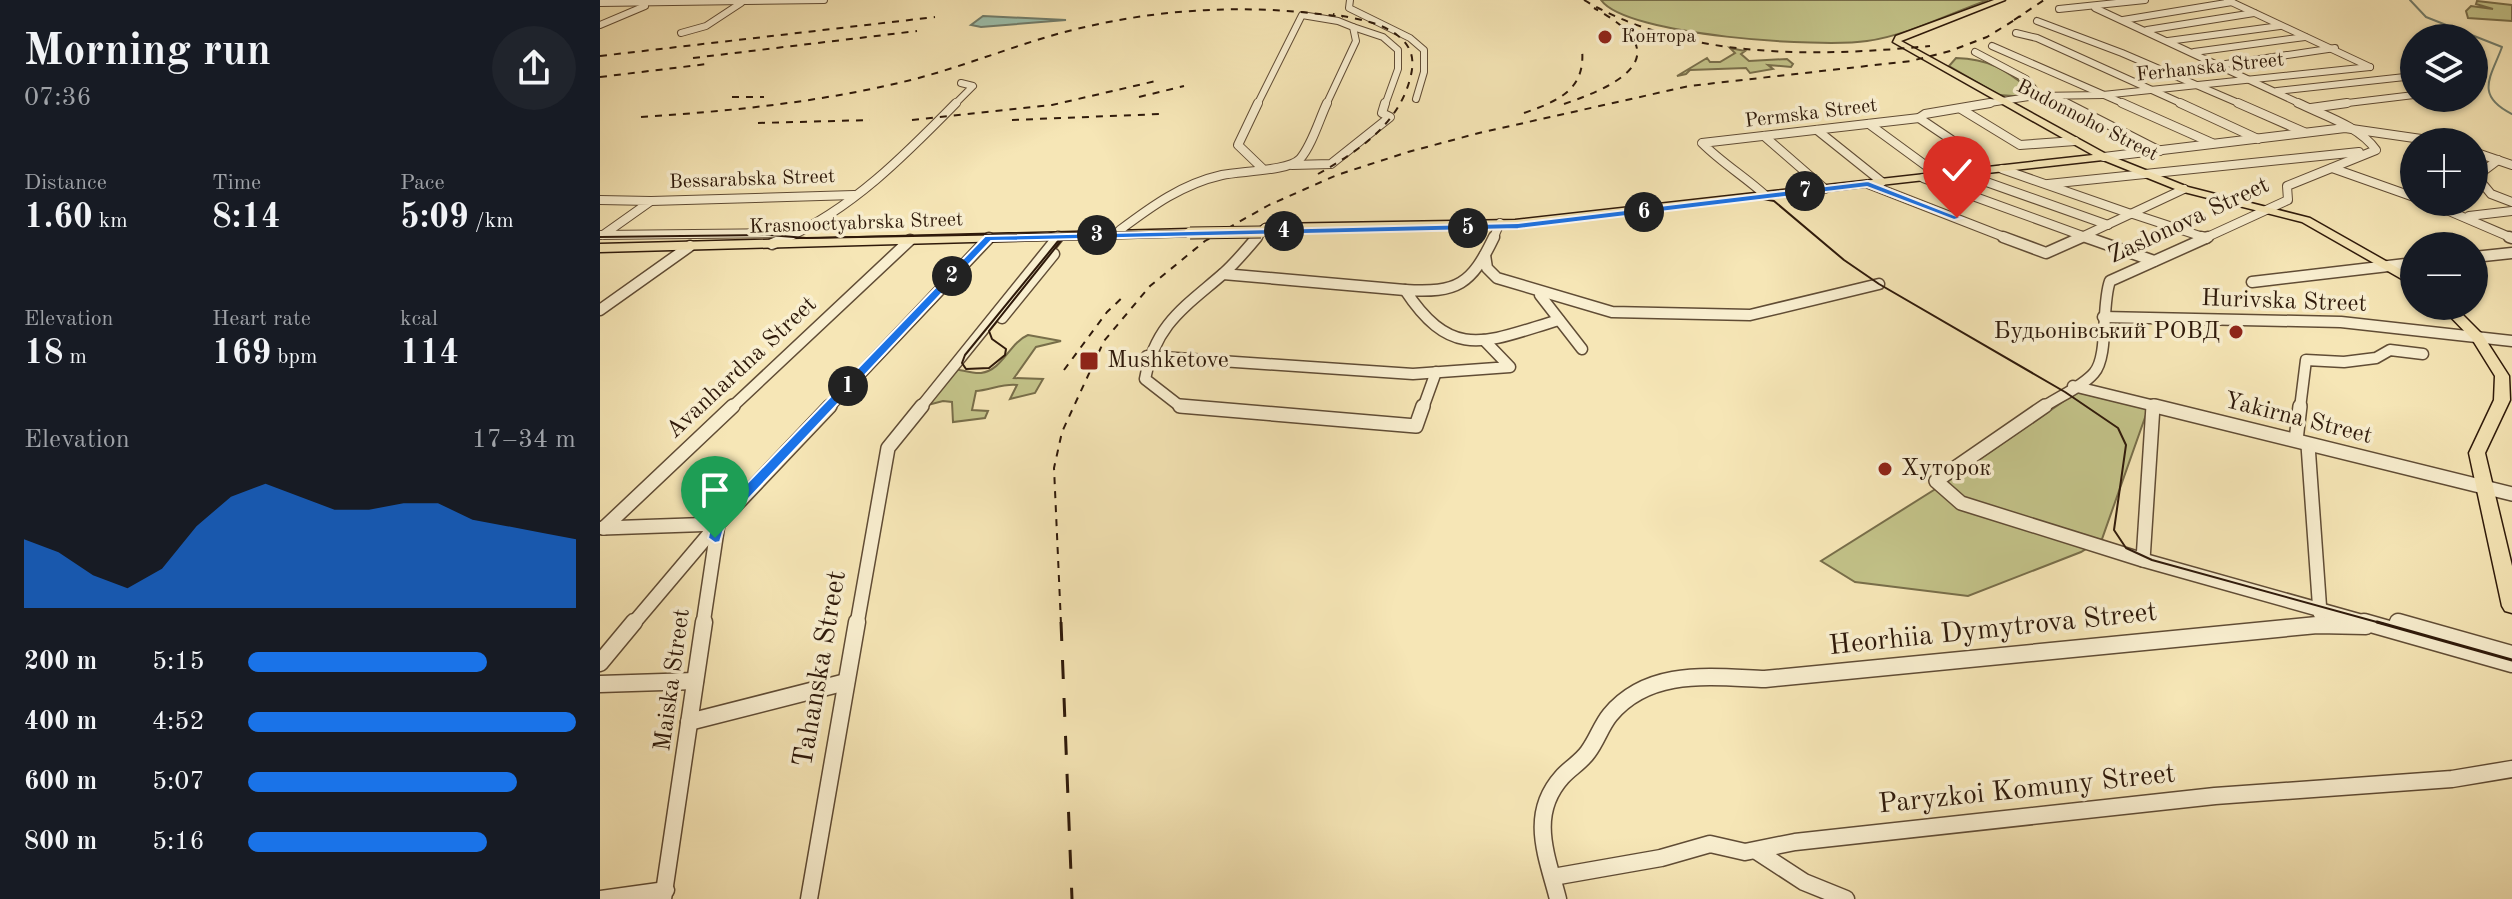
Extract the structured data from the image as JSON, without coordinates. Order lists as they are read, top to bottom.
{
  "streets": {
    "main road": ["Budonnoho Street", "Krasnooctyabrska Street"],
    "street": [
      "Ferhanska Street",
      "Permska Street",
      "Bessarabska Street",
      "Zaslonova Street",
      "Hurivska Street",
      "Avanhardna Street",
      "Yakirna Street",
      "Heorhiia Dymytrova Street",
      "Tahanska Street",
      "Maiska Street",
      "Paryzkoi Komuny Street"
    ]
  },
  "crossings": [
    ["Ferhanska Street", "Permska Street"],
    ["Ferhanska Street", "Budonnoho Street"],
    ["Permska Street", "Budonnoho Street"],
    ["Permska Street", "Krasnooctyabrska Street"],
    ["Budonnoho Street", "Zaslonova Street"],
    ["Budonnoho Street", "Krasnooctyabrska Street"],
    ["Bessarabska Street", "Krasnooctyabrska Street"],
    ["Zaslonova Street", "Hurivska Street"],
    ["Zaslonova Street", "Yakirna Street"],
    ["Zaslonova Street", "Heorhiia Dymytrova Street"],
    ["Krasnooctyabrska Street", "Avanhardna Street"],
    ["Krasnooctyabrska Street", "Tahanska Street"],
    ["Heorhiia Dymytrova Street", "Paryzkoi Komuny Street"]
  ],
  "places": {
    "other": ["Контора", "Будьонівський РОВД", "Хуторок"],
    "transit": ["Mushketove"]
  },
  "page": {
    "heading": ["Morning run", "07:36"],
    "map_buttons": ["+", "−"],
    "stats": [
      ["Distance", "1.60 km"],
      ["Time", "8:14"],
      ["Pace", "5:09 /km"],
      ["Elevation", "18 m"],
      ["Heart rate", "169 bpm"],
      ["kcal", "114"]
    ],
    "pins": [
      "7",
      "6",
      "5",
      "4",
      "3",
      "2",
      "1"
    ],
    "chart": ["Elevation", "17–34 m"],
    "list": [
      {
        "name": "200 m",
        "note": "5:15"
      },
      {
        "name": "400 m",
        "note": "4:52"
      },
      {
        "name": "600 m",
        "note": "5:07"
      },
      {
        "name": "800 m",
        "note": "5:16"
      }
    ]
  }
}
